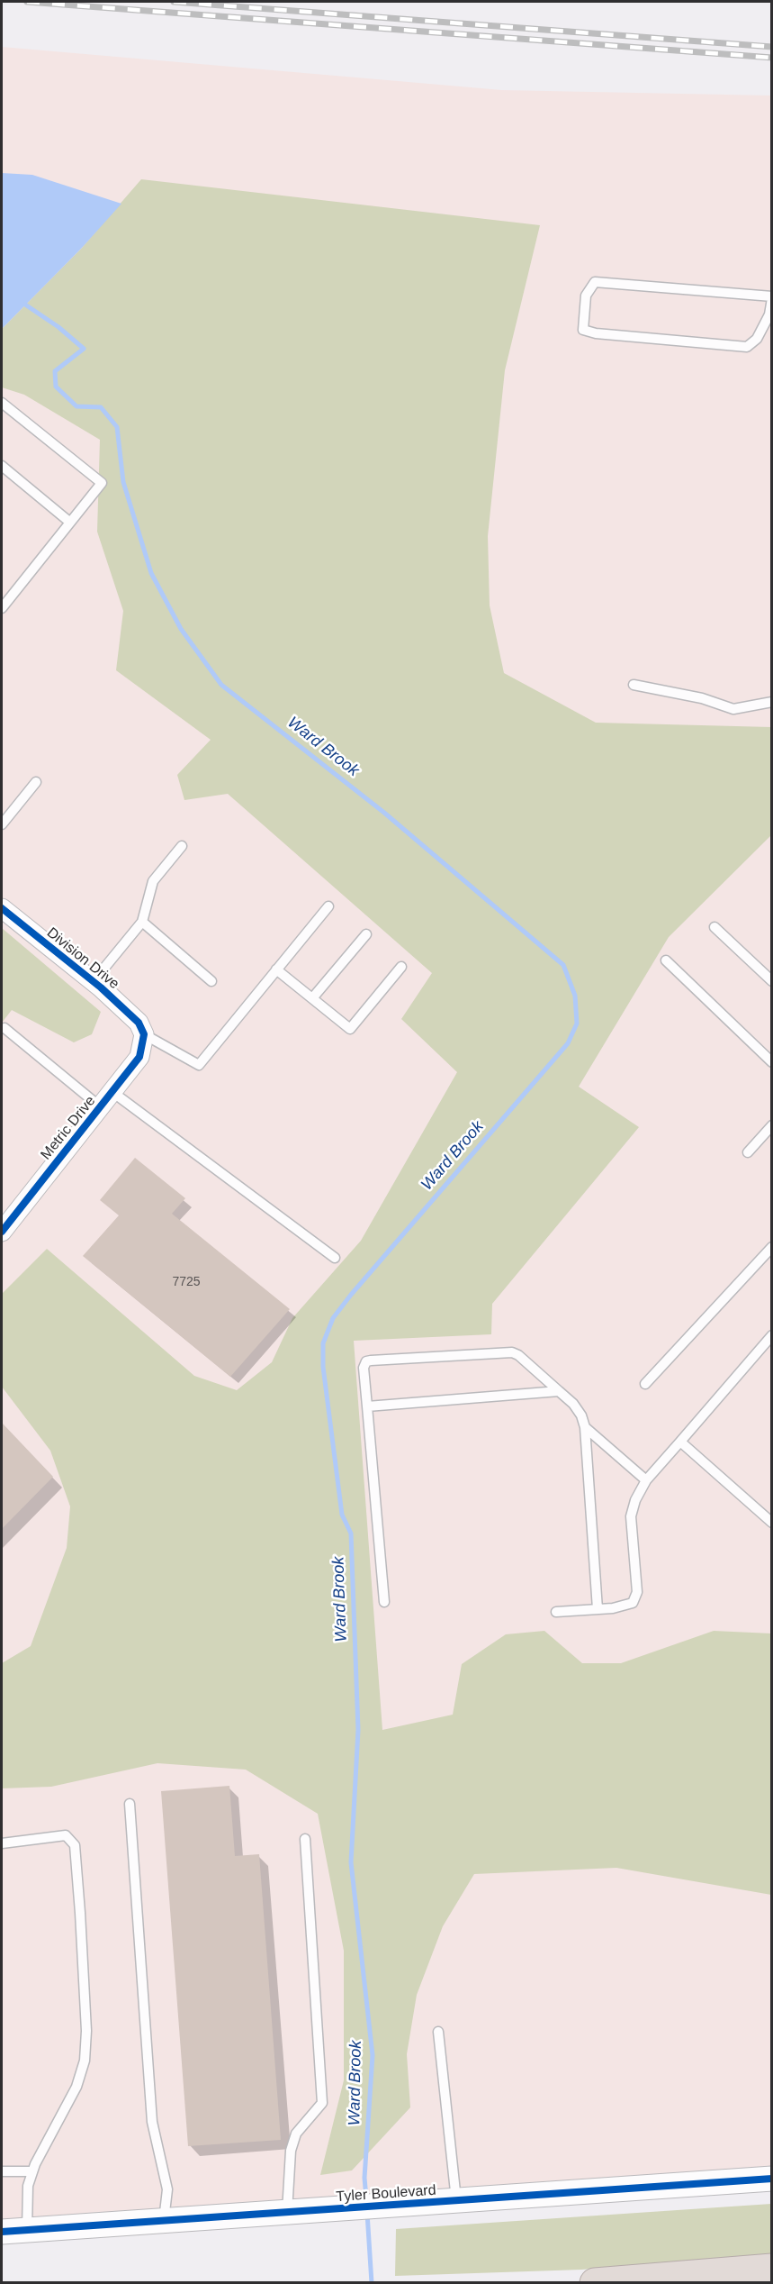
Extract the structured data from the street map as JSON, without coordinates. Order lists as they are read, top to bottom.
{
  "streets": {
    "street": ["Division Drive", "Metric Drive", "Tyler Boulevard"]
  },
  "crossings": [
    ["Division Drive", "Metric Drive"]
  ],
  "water": ["Ward Brook"],
  "house_numbers": ["7725"]
}
